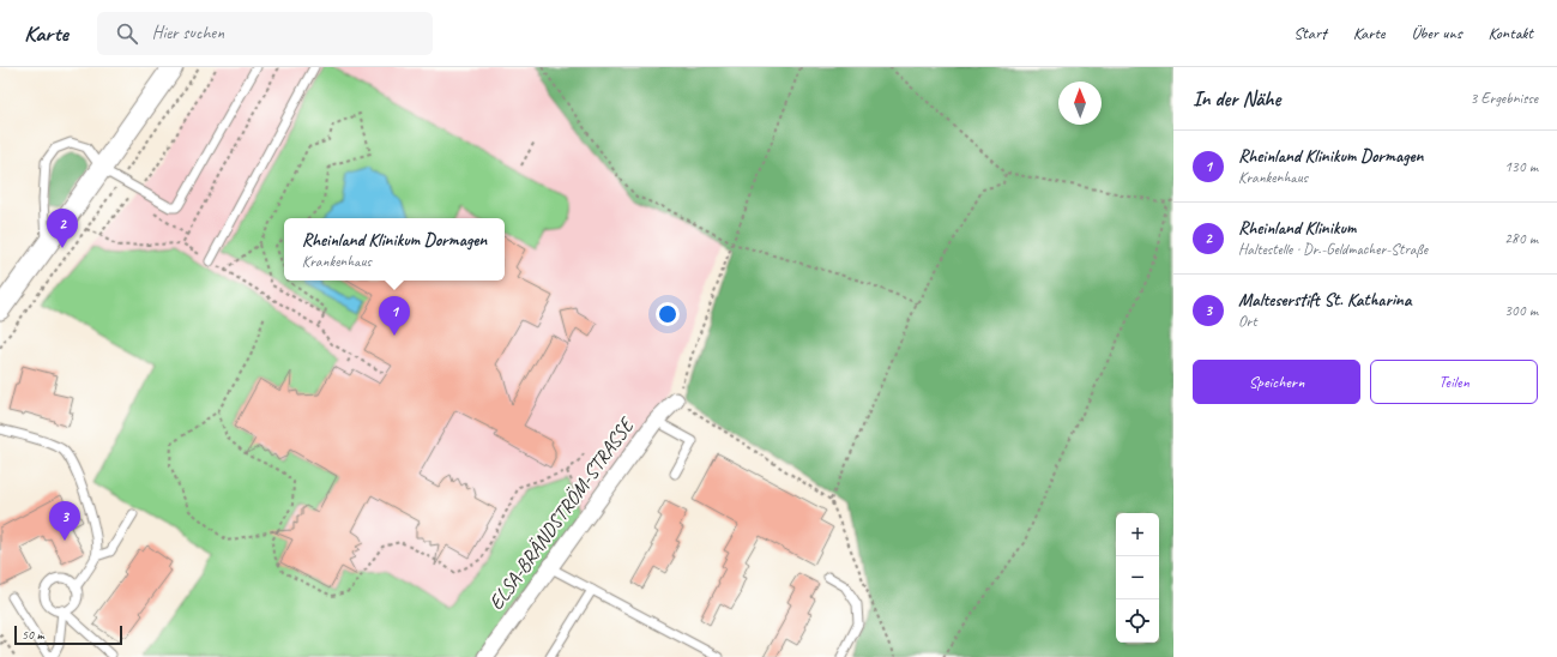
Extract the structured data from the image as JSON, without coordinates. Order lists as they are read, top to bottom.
{
  "streets": {
    "street": ["ELSA-BRÄNDSTRÖM-STRASSE"]
  },
  "scale_bar": "50 m",
  "north": "top",
  "page": {
    "header": "Karte",
    "search": "Hier suchen",
    "nav": [
      "Start",
      "Karte",
      "Über uns",
      "Kontakt"
    ],
    "heading": ["In der Nähe", "3 Ergebnisse"],
    "list": [
      {
        "mark": "1",
        "name": "Rheinland Klinikum Dormagen",
        "note": "Krankenhaus",
        "value": "130 m"
      },
      {
        "mark": "2",
        "name": "Rheinland Klinikum",
        "note": "Haltestelle · Dr.-Geldmacher-Straße",
        "value": "280 m"
      },
      {
        "mark": "3",
        "name": "Malteserstift St. Katharina",
        "note": "Ort",
        "value": "300 m"
      }
    ],
    "pins": ["2", "1", "3"],
    "popup": ["Rheinland Klinikum Dormagen", "Krankenhaus"],
    "buttons": ["Speichern", "Teilen"],
    "map_buttons": ["+", "−"],
    "scale": "50 m"
  }
}
